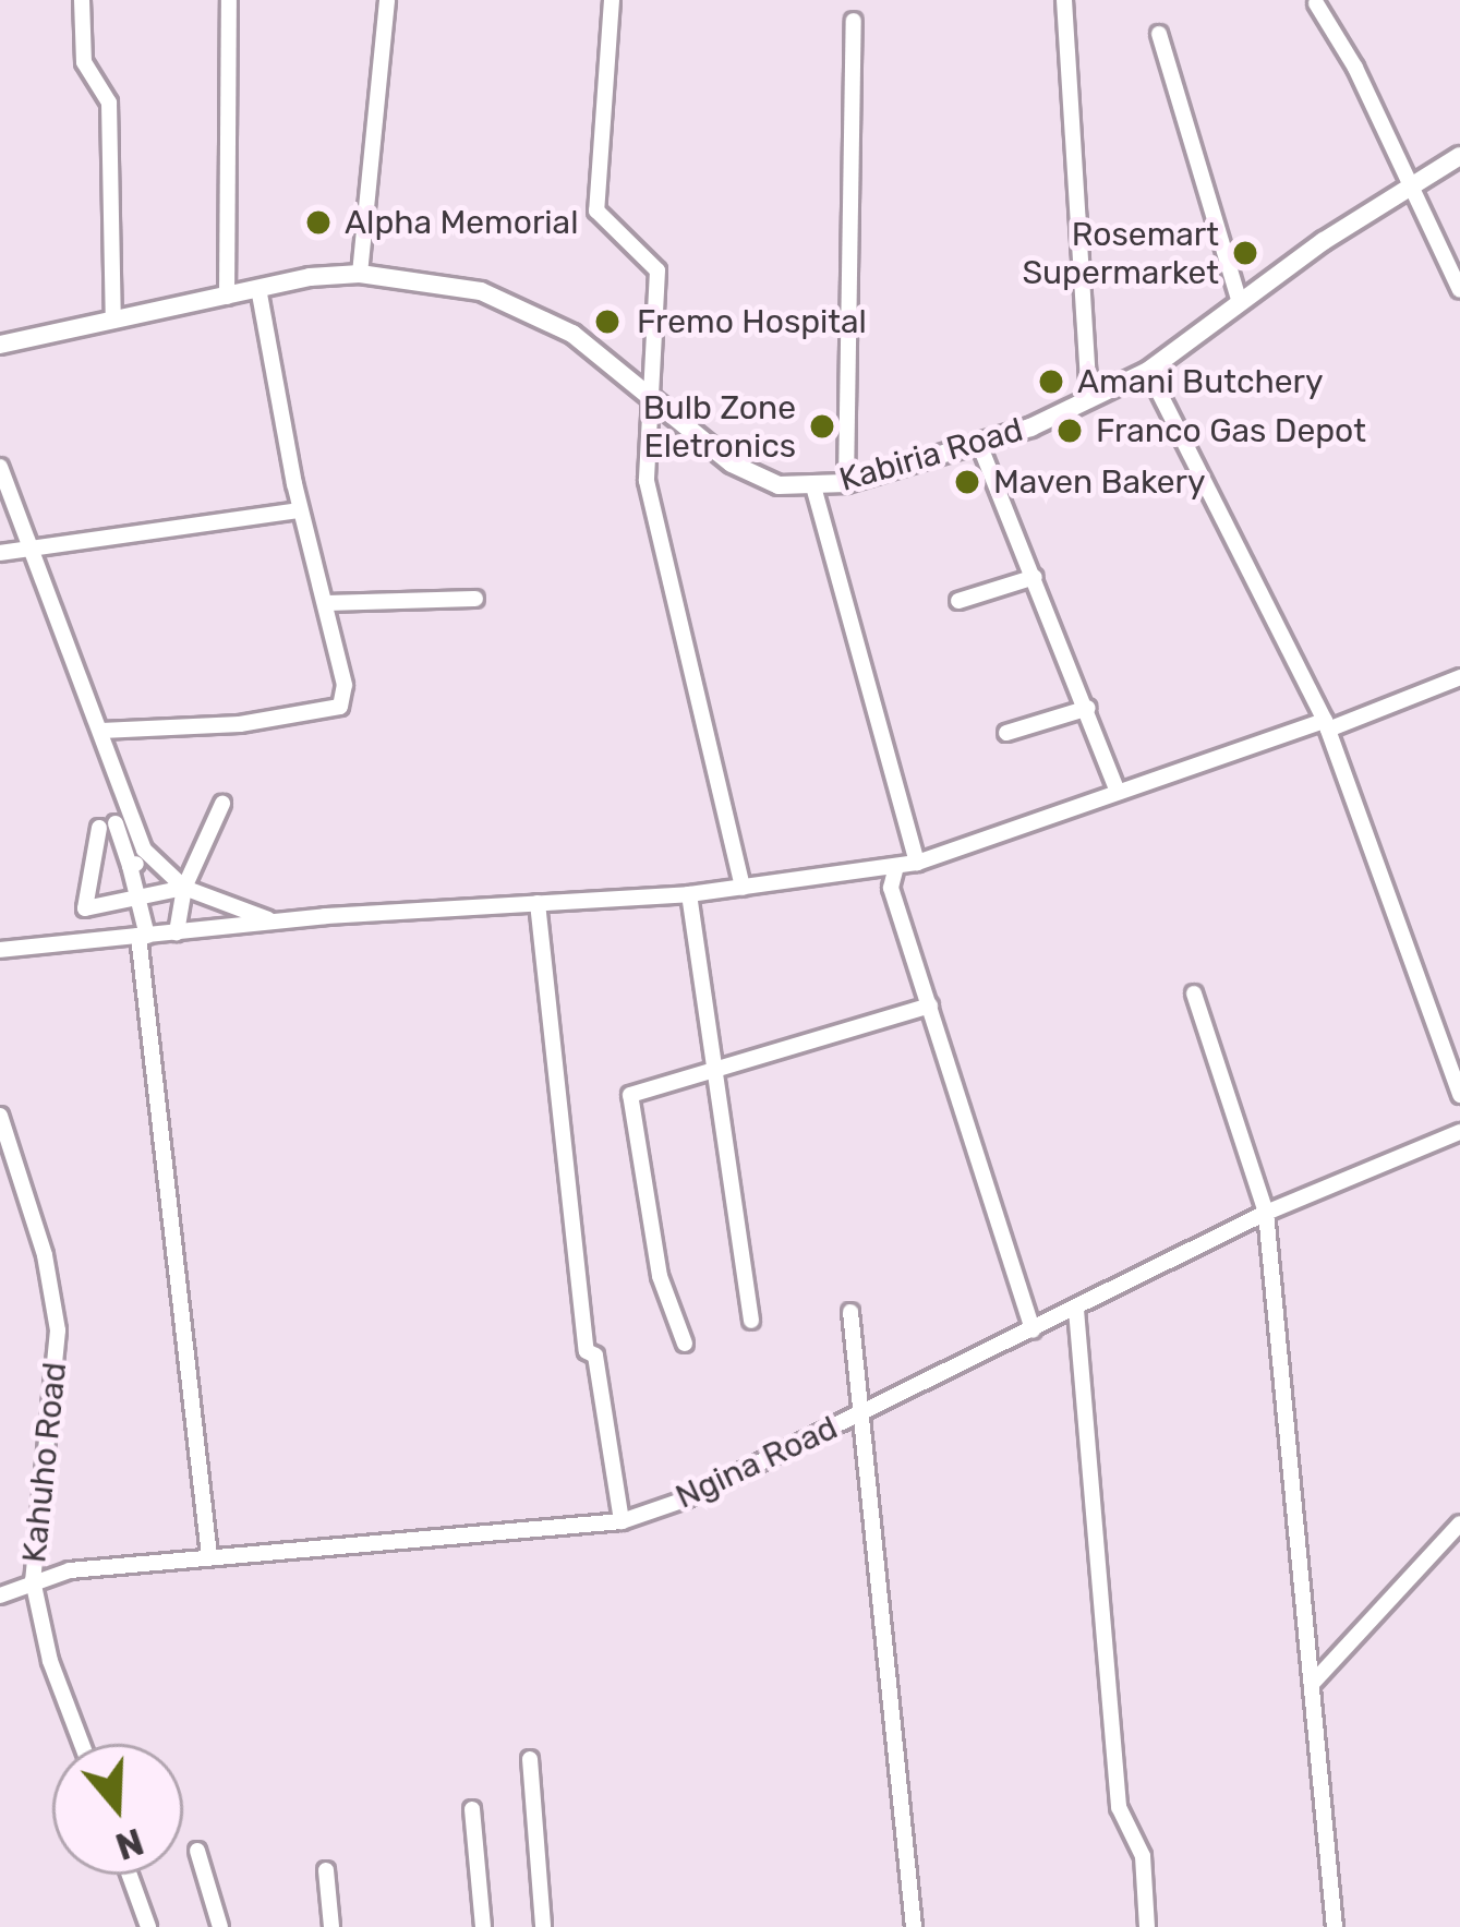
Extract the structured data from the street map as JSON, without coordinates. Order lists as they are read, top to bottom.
{
  "streets": {
    "main road": ["Kabiria Road"],
    "street": ["Kahuho Road", "Ngina Road"]
  },
  "crossings": [
    ["Kahuho Road", "Ngina Road"]
  ],
  "places": [
    "Alpha Memorial",
    "Rosemart Supermarket",
    "Fremo Hospital",
    "Amani Butchery",
    "Bulb Zone Eletronics",
    "Franco Gas Depot",
    "Maven Bakery"
  ],
  "north": "bottom"
}
